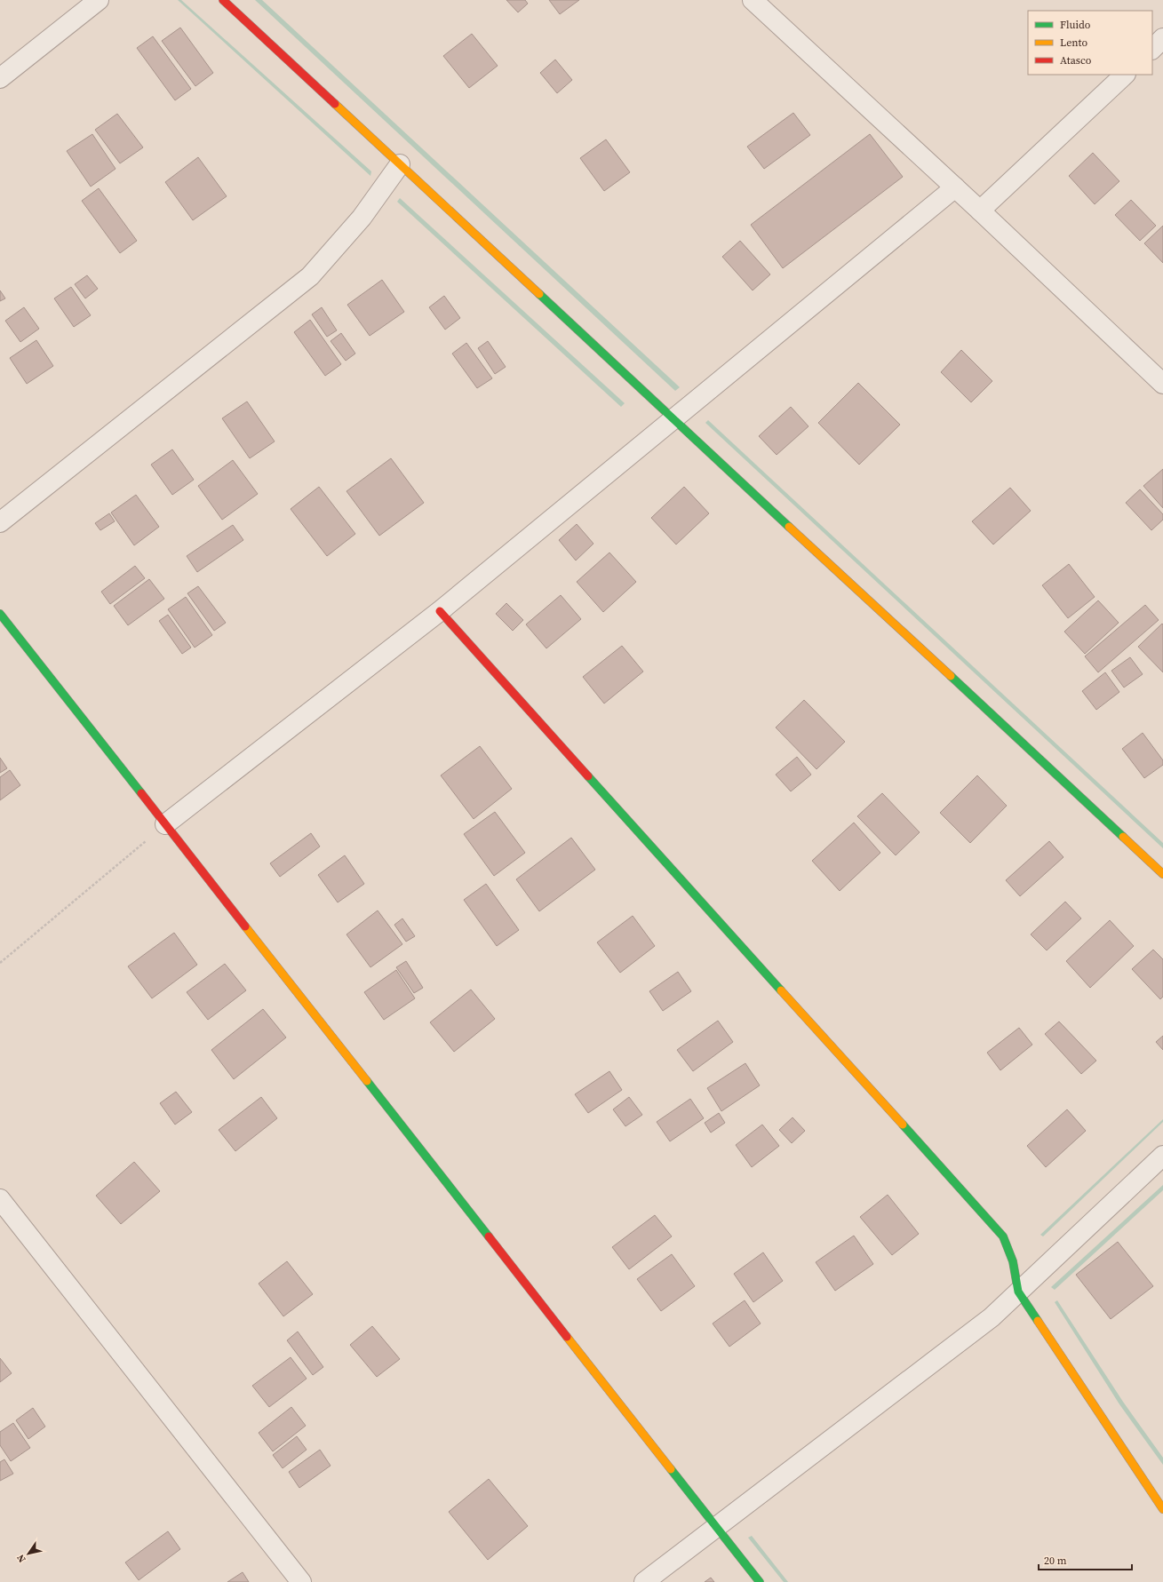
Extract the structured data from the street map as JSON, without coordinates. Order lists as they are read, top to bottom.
{
  "legend": ["Fluido", "Lento", "Atasco"],
  "scale_bar": "20 m",
  "north": "bottom left"
}
